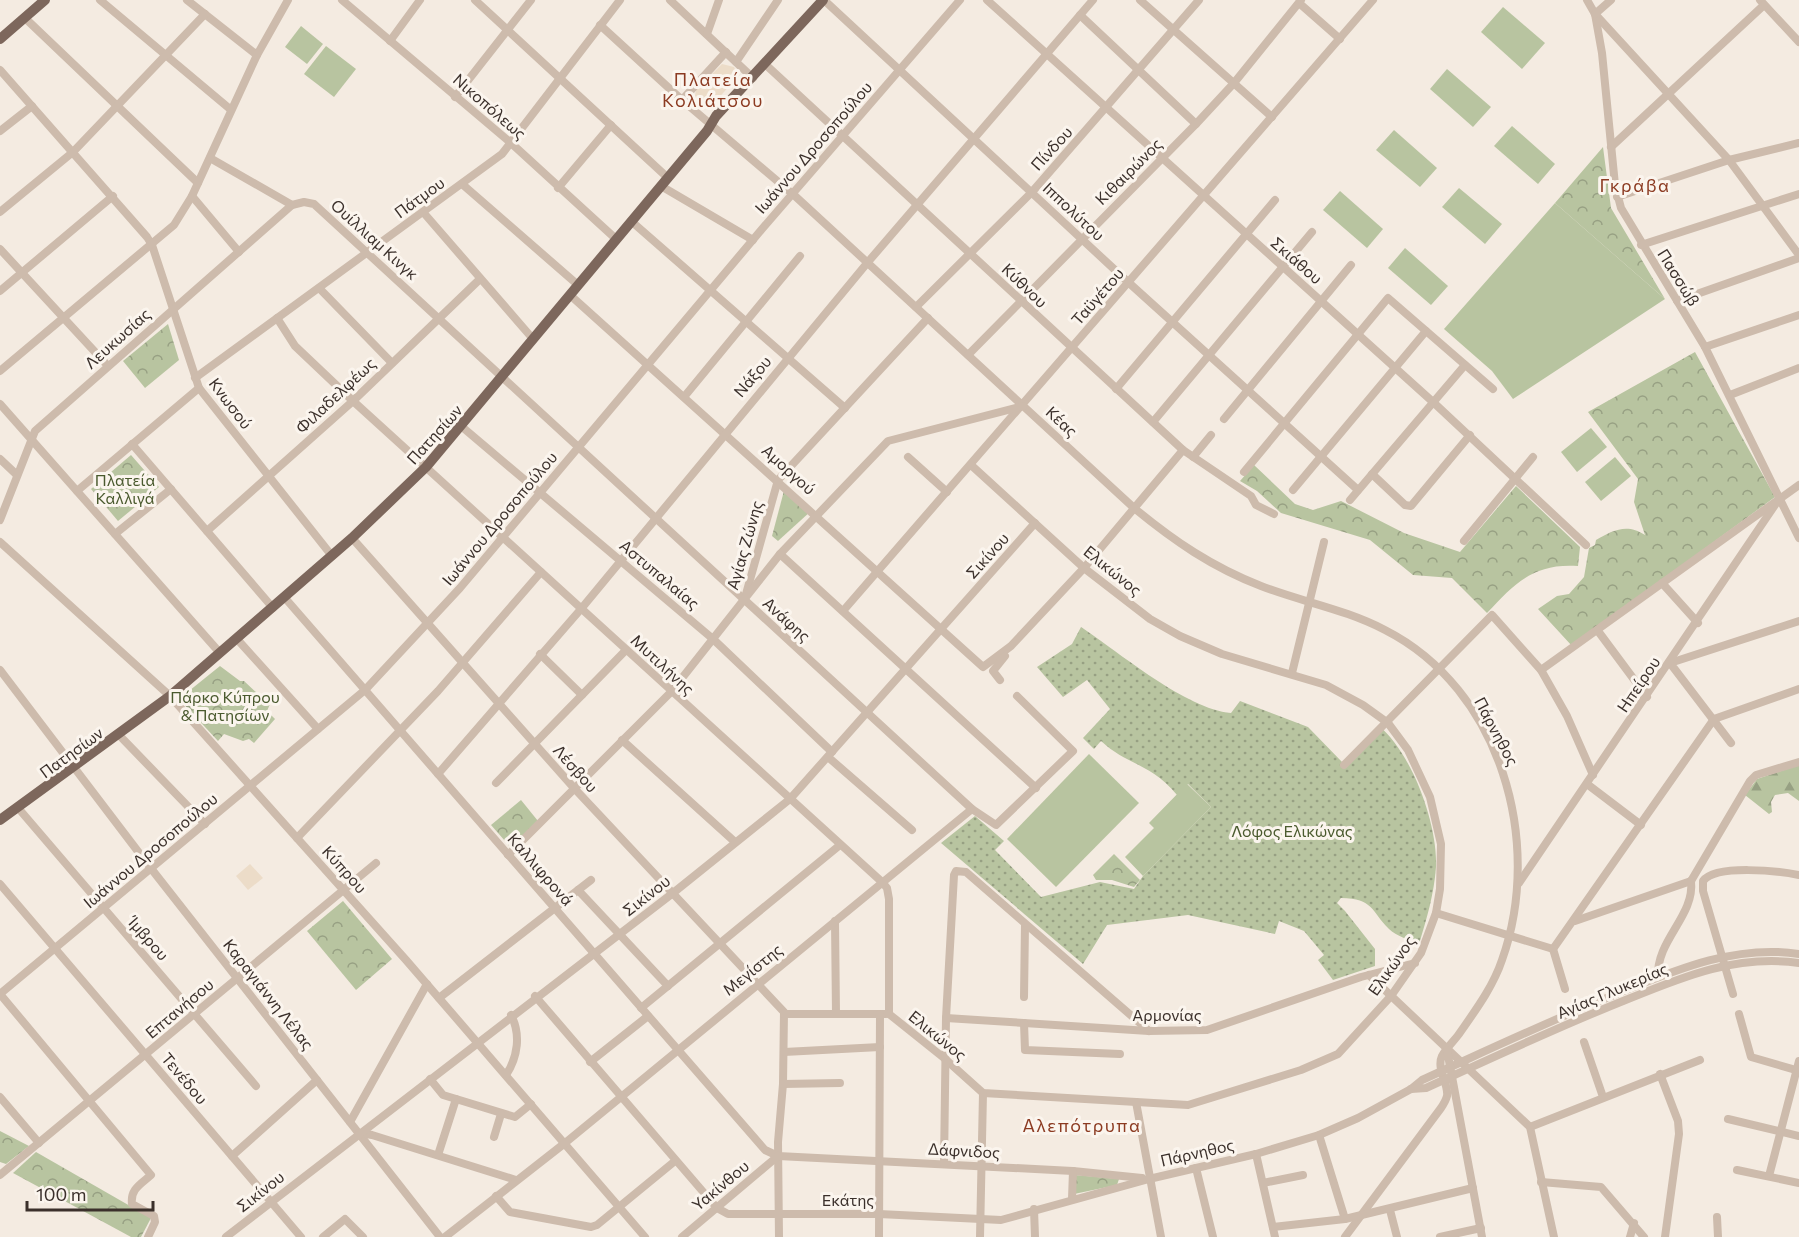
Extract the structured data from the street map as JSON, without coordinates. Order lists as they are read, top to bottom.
{
  "streets": {
    "main road": ["Πατησίων"],
    "street": [
      "Νικοπόλεως",
      "Ιωάννου Δροσοπούλου",
      "Πίνδου",
      "Κιθαιρώνος",
      "Πάτμου",
      "Ιππολύτου",
      "Ουίλλιαμ Κινγκ",
      "Σκιάθου",
      "Πασσώβ",
      "Κύθνου",
      "Ταϋγέτου",
      "Λευκωσίας",
      "Νάξου",
      "Φιλαδελφέως",
      "Κνωσού",
      "Κέας",
      "Αμοργού",
      "Αγίας Ζώνης",
      "Σικίνου",
      "Ελικώνος",
      "Αστυπαλαίας",
      "Ανάφης",
      "Μυτιλήνης",
      "Ηπείρου",
      "Πάρνηθος",
      "Λέσβου",
      "Κύπρου",
      "Καλλιφρονά",
      "Ίμβρου",
      "Μεγίστης",
      "Αγίας Γλυκερίας",
      "Καραγιάννη Λέλας",
      "Επτανήσου",
      "Αρμονίας",
      "Τενέδου",
      "Δάφνιδος",
      "Υακίνθου",
      "Εκάτης"
    ]
  },
  "crossings": [
    ["Νικοπόλεως", "Πάτμου"],
    ["Νικοπόλεως", "Πατησίων"],
    ["Ιωάννου Δροσοπούλου", "Ιππολύτου"],
    ["Ιωάννου Δροσοπούλου", "Κύθνου"],
    ["Ιωάννου Δροσοπούλου", "Κέας"],
    ["Ιωάννου Δροσοπούλου", "Αμοργού"],
    ["Ιωάννου Δροσοπούλου", "Αστυπαλαίας"],
    ["Ιωάννου Δροσοπούλου", "Ανάφης"],
    ["Ιωάννου Δροσοπούλου", "Μυτιλήνης"],
    ["Ιωάννου Δροσοπούλου", "Λέσβου"],
    ["Ιωάννου Δροσοπούλου", "Κύπρου"],
    ["Ιωάννου Δροσοπούλου", "Καλλιφρονά"],
    ["Ιωάννου Δροσοπούλου", "Ίμβρου"],
    ["Ιωάννου Δροσοπούλου", "Καραγιάννη Λέλας"],
    ["Ιωάννου Δροσοπούλου", "Τενέδου"],
    ["Πίνδου", "Ιππολύτου"],
    ["Πίνδου", "Σκιάθου"],
    ["Πίνδου", "Κύθνου"],
    ["Πίνδου", "Κέας"],
    ["Κιθαιρώνος", "Ιππολύτου"],
    ["Κιθαιρώνος", "Σκιάθου"],
    ["Κιθαιρώνος", "Κύθνου"],
    ["Κιθαιρώνος", "Κέας"],
    ["Πάτμου", "Ουίλλιαμ Κινγκ"],
    ["Πάτμου", "Κνωσού"],
    ["Πάτμου", "Κέας"],
    ["Πάτμου", "Μυτιλήνης"],
    ["Ιππολύτου", "Ταϋγέτου"],
    ["Ιππολύτου", "Νάξου"],
    ["Ιππολύτου", "Πατησίων"],
    ["Ουίλλιαμ Κινγκ", "Λευκωσίας"],
    ["Ουίλλιαμ Κινγκ", "Φιλαδελφέως"],
    ["Ουίλλιαμ Κινγκ", "Πατησίων"],
    ["Ουίλλιαμ Κινγκ", "Ανάφης"],
    ["Σκιάθου", "Ταϋγέτου"],
    ["Σκιάθου", "Νάξου"],
    ["Πασσώβ", "Ηπείρου"],
    ["Κύθνου", "Ταϋγέτου"],
    ["Κύθνου", "Νάξου"],
    ["Κύθνου", "Πατησίων"],
    ["Ταϋγέτου", "Κέας"],
    ["Ταϋγέτου", "Αμοργού"],
    ["Ταϋγέτου", "Ελικώνος"],
    ["Λευκωσίας", "Κνωσού"],
    ["Νάξου", "Κέας"],
    ["Νάξου", "Αμοργού"],
    ["Νάξου", "Αστυπαλαίας"],
    ["Νάξου", "Ανάφης"],
    ["Νάξου", "Μυτιλήνης"],
    ["Νάξου", "Λέσβου"],
    ["Νάξου", "Καλλιφρονά"],
    ["Φιλαδελφέως", "Κνωσού"],
    ["Φιλαδελφέως", "Μυτιλήνης"],
    ["Κνωσού", "Πατησίων"],
    ["Κέας", "Πατησίων"],
    ["Κέας", "Αγίας Ζώνης"],
    ["Κέας", "Πάρνηθος"],
    ["Πατησίων", "Αμοργού"],
    ["Πατησίων", "Αστυπαλαίας"],
    ["Πατησίων", "Ανάφης"],
    ["Πατησίων", "Μυτιλήνης"],
    ["Πατησίων", "Λέσβου"],
    ["Πατησίων", "Κύπρου"],
    ["Πατησίων", "Καλλιφρονά"],
    ["Πατησίων", "Ίμβρου"],
    ["Πατησίων", "Καραγιάννη Λέλας"],
    ["Αμοργού", "Αγίας Ζώνης"],
    ["Αμοργού", "Σικίνου"],
    ["Αγίας Ζώνης", "Αστυπαλαίας"],
    ["Αγίας Ζώνης", "Ανάφης"],
    ["Αγίας Ζώνης", "Μυτιλήνης"],
    ["Αγίας Ζώνης", "Λέσβου"],
    ["Αγίας Ζώνης", "Καλλιφρονά"],
    ["Σικίνου", "Ελικώνος"],
    ["Σικίνου", "Αστυπαλαίας"],
    ["Σικίνου", "Ανάφης"],
    ["Σικίνου", "Μυτιλήνης"],
    ["Σικίνου", "Λέσβου"],
    ["Σικίνου", "Κύπρου"],
    ["Σικίνου", "Καλλιφρονά"],
    ["Σικίνου", "Καραγιάννη Λέλας"],
    ["Σικίνου", "Τενέδου"],
    ["Ελικώνος", "Αρμονίας"],
    ["Ανάφης", "Μεγίστης"],
    ["Μυτιλήνης", "Μεγίστης"],
    ["Ηπείρου", "Πάρνηθος"],
    ["Πάρνηθος", "Αγίας Γλυκερίας"],
    ["Πάρνηθος", "Δάφνιδος"],
    ["Πάρνηθος", "Εκάτης"],
    ["Λέσβου", "Μεγίστης"],
    ["Κύπρου", "Μεγίστης"],
    ["Κύπρου", "Επτανήσου"],
    ["Καλλιφρονά", "Μεγίστης"],
    ["Καλλιφρονά", "Δάφνιδος"],
    ["Καλλιφρονά", "Υακίνθου"],
    ["Ίμβρου", "Επτανήσου"],
    ["Καραγιάννη Λέλας", "Επτανήσου"],
    ["Επτανήσου", "Τενέδου"],
    ["Δάφνιδος", "Υακίνθου"],
    ["Υακίνθου", "Εκάτης"]
  ],
  "districts": ["Πλατεία Κολιάτσου", "Γκράβα", "Αλεπότρυπα"],
  "parks": ["Πλατεία Καλλιγά", "Πάρκο Κύπρου & Πατησίων", "Λόφος Ελικώνας"],
  "scale_bar": "100 m"
}
